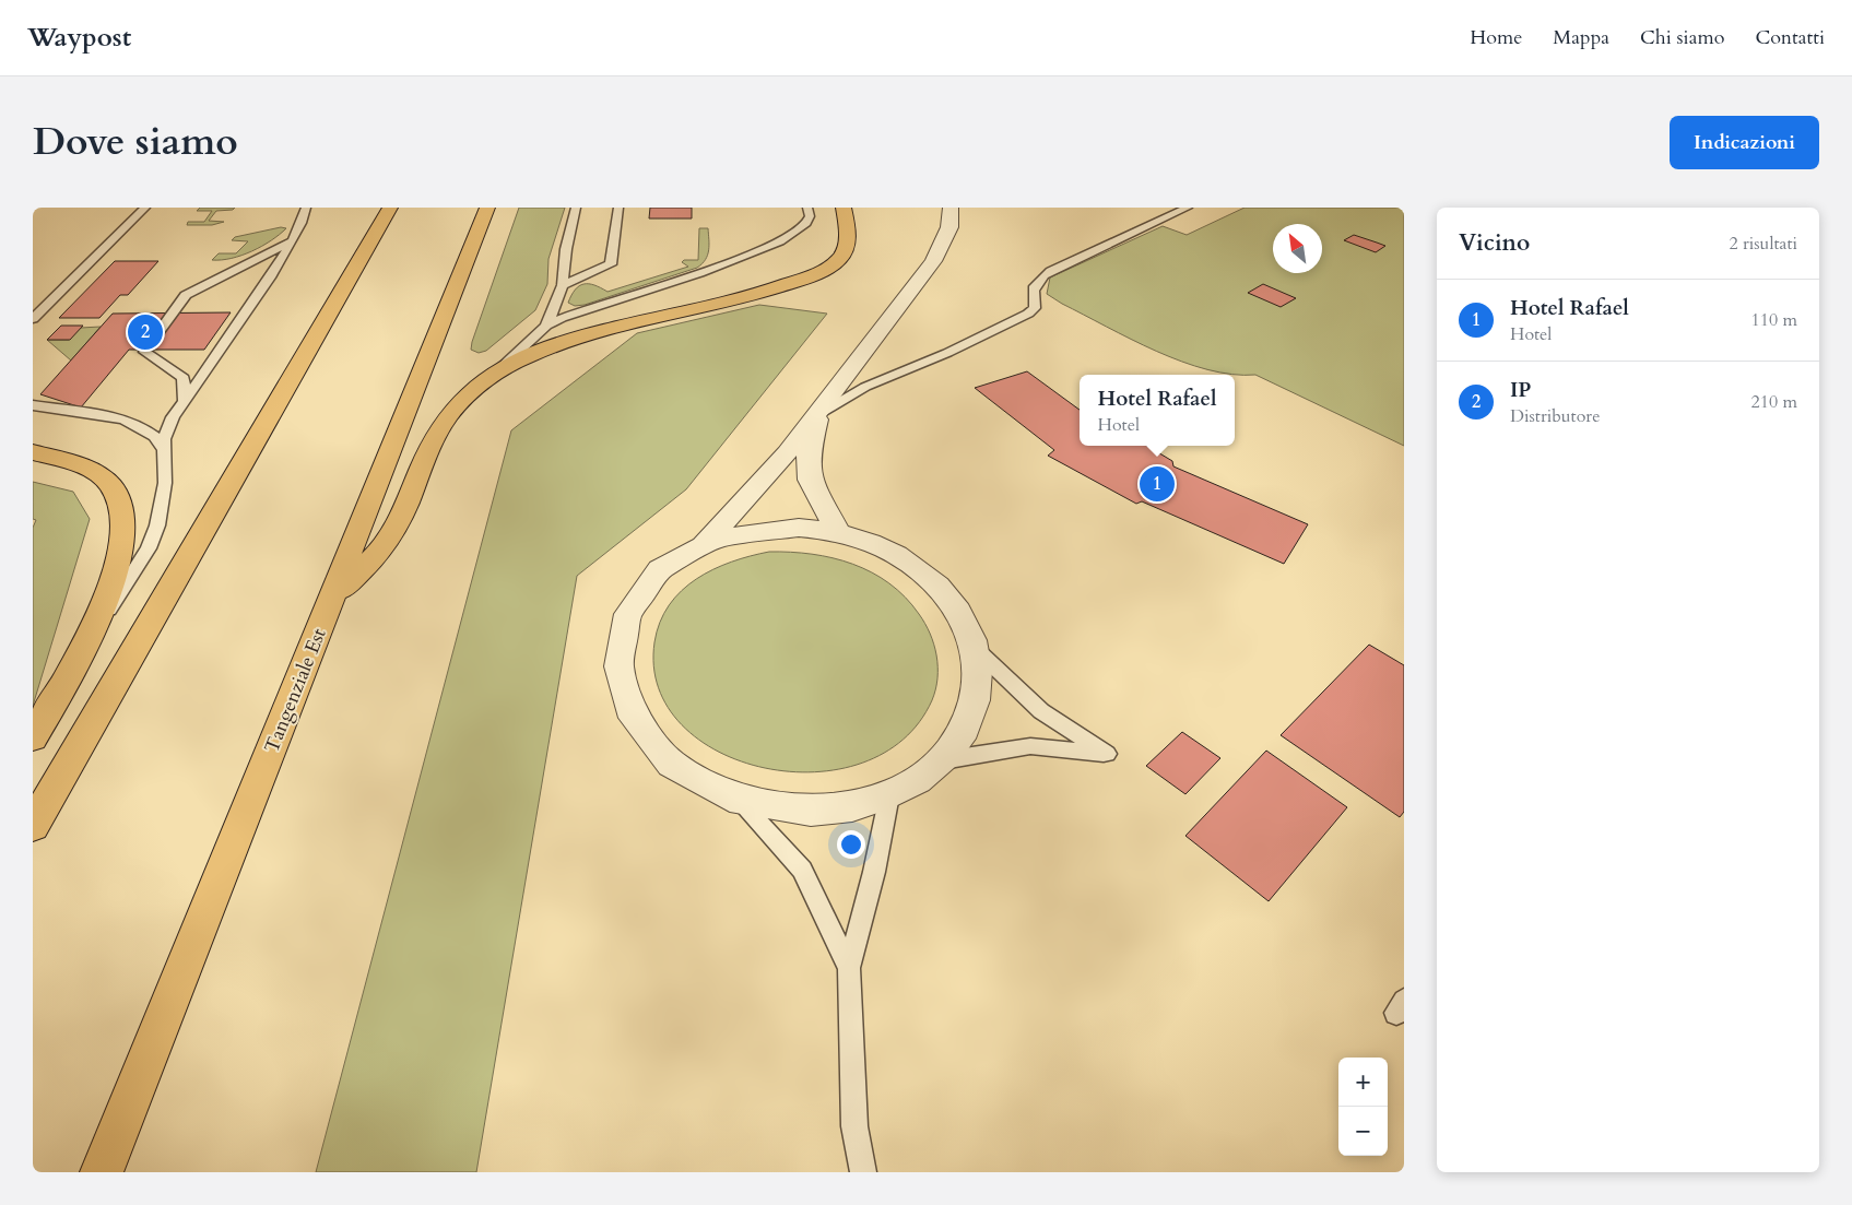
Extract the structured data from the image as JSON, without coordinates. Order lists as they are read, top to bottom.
{
  "streets": {
    "highway": ["Tangenziale Est"]
  },
  "north": "top left",
  "page": {
    "header": "Waypost",
    "nav": [
      "Home",
      "Mappa",
      "Chi siamo",
      "Contatti"
    ],
    "title": "Dove siamo",
    "buttons": "Indicazioni",
    "heading": ["Vicino", "2 risultati"],
    "list": [
      {
        "mark": "1",
        "name": "Hotel Rafael",
        "note": "Hotel",
        "value": "110 m"
      },
      {
        "mark": "2",
        "name": "IP",
        "note": "Distributore",
        "value": "210 m"
      }
    ],
    "pins": ["2", "1"],
    "popup": ["Hotel Rafael", "Hotel"],
    "map_buttons": ["+", "−"]
  }
}
